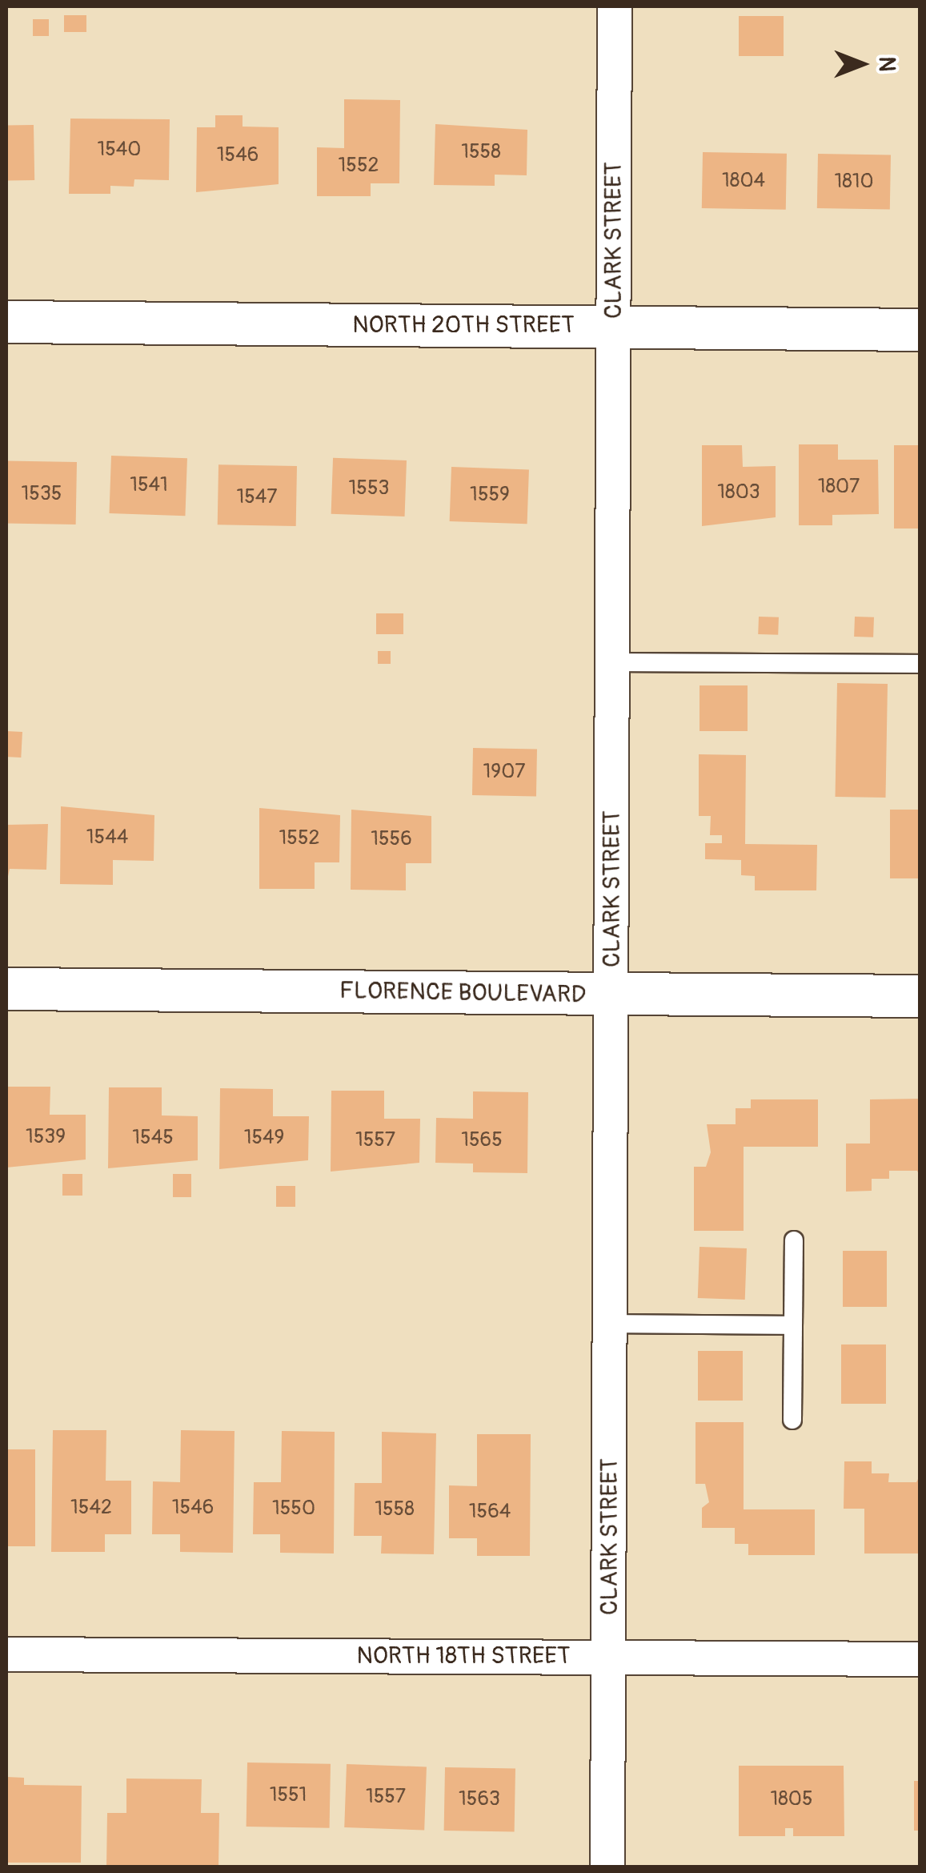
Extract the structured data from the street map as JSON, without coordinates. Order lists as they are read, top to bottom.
{
  "streets": {
    "street": [
      "CLARK STREET",
      "NORTH 20TH STREET",
      "FLORENCE BOULEVARD",
      "NORTH 18TH STREET"
    ]
  },
  "crossings": [
    ["CLARK STREET", "NORTH 20TH STREET"],
    ["CLARK STREET", "FLORENCE BOULEVARD"],
    ["CLARK STREET", "NORTH 18TH STREET"]
  ],
  "house_numbers": [
    "1540",
    "1558",
    "1546",
    "1552",
    "1804",
    "1810",
    "1541",
    "1807",
    "1553",
    "1803",
    "1535",
    "1559",
    "1547",
    "1907",
    "1544",
    "1552",
    "1556",
    "1539",
    "1545",
    "1549",
    "1557",
    "1565",
    "1542",
    "1546",
    "1550",
    "1558",
    "1564",
    "1551",
    "1557",
    "1563",
    "1805"
  ],
  "north": "right"
}
